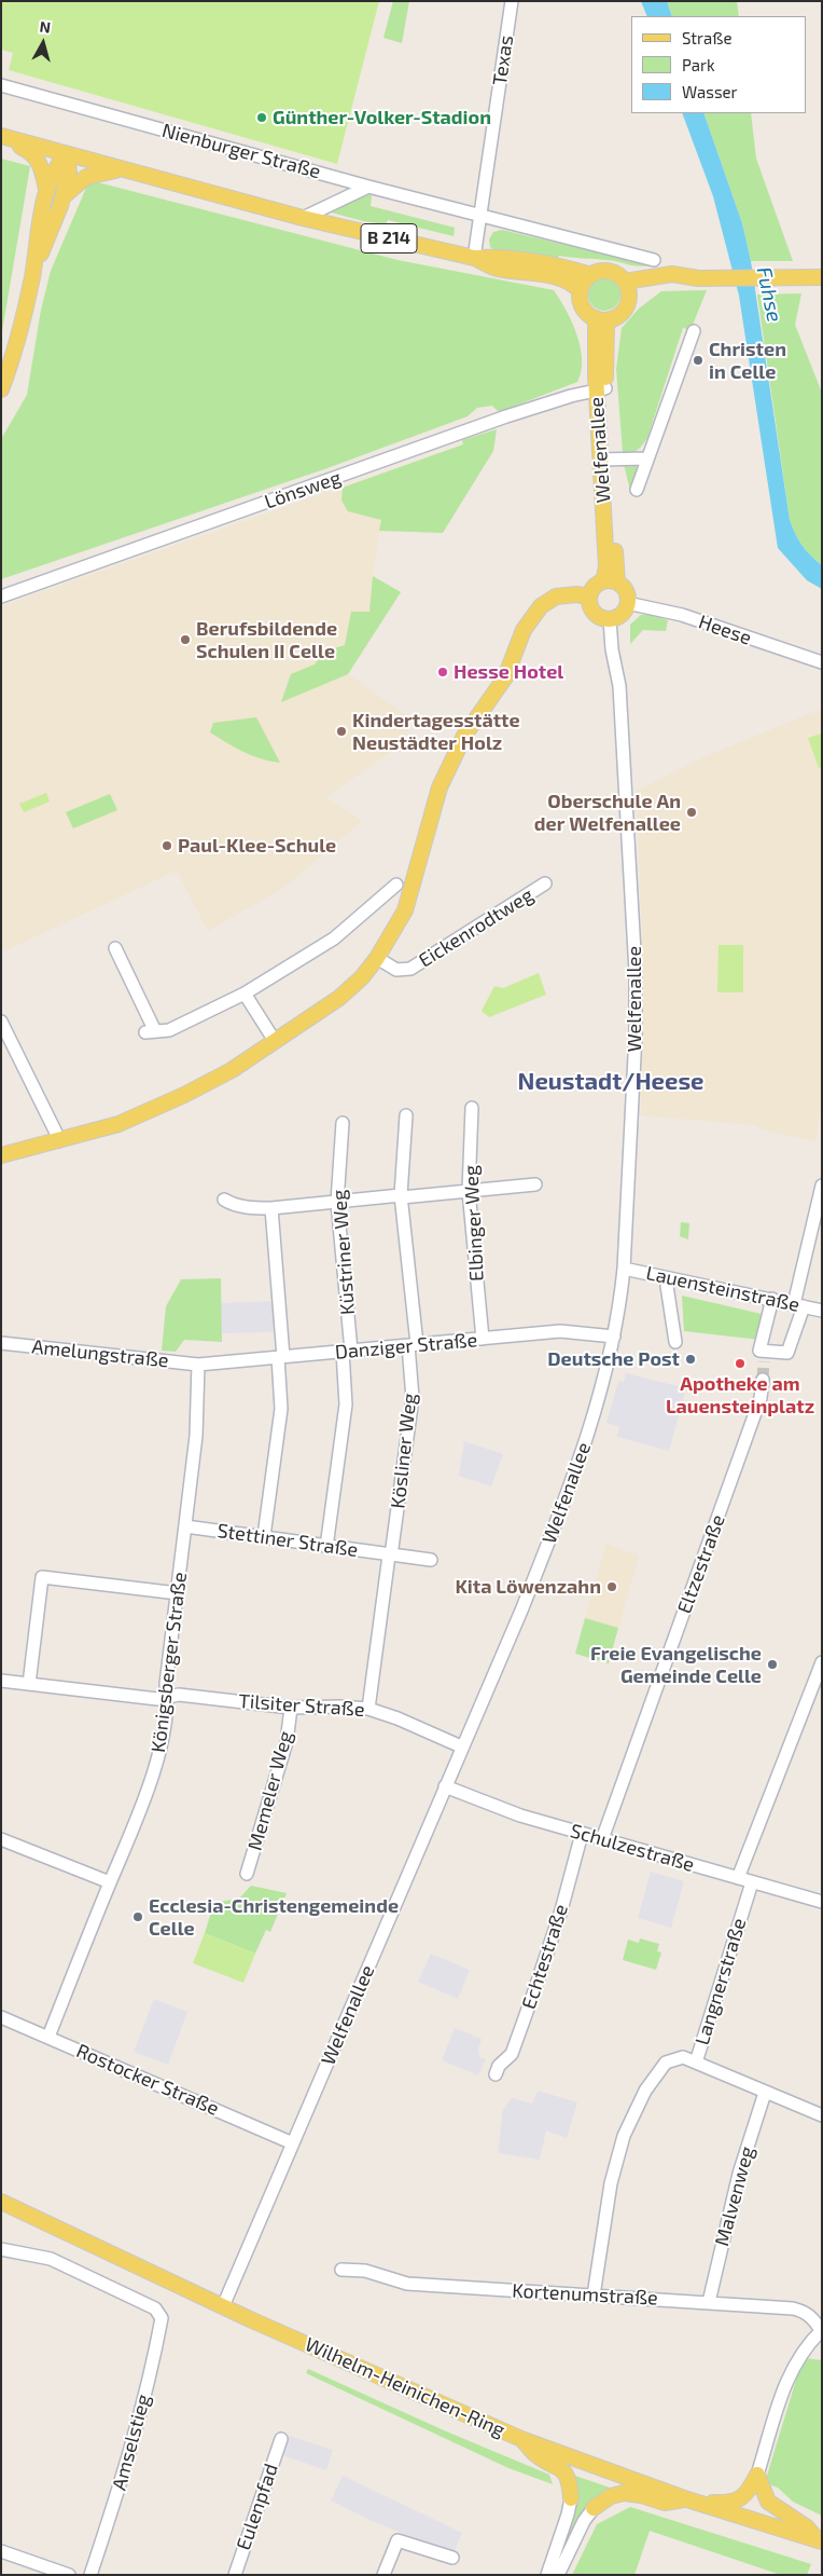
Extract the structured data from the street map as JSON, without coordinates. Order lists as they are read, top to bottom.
{
  "streets": {
    "main road": ["B 214", "Welfenallee", "Wilhelm-Heinichen-Ring"],
    "street": [
      "Texas",
      "Nienburger Straße",
      "Lönsweg",
      "Heese",
      "Eickenrodtweg",
      "Elbinger Weg",
      "Küstriner Weg",
      "Lauensteinstraße",
      "Danziger Straße",
      "Amelungstraße",
      "Kösliner Weg",
      "Stettiner Straße",
      "Eltzestraße",
      "Königsberger Straße",
      "Tilsiter Straße",
      "Memeler Weg",
      "Schulzestraße",
      "Echtestraße",
      "Langnerstraße",
      "Rostocker Straße",
      "Malvenweg",
      "Kortenumstraße",
      "Amselstieg",
      "Eulenpfad"
    ]
  },
  "crossings": [
    ["Texas", "Nienburger Straße"],
    ["B 214", "Welfenallee"],
    ["Welfenallee", "Lönsweg"],
    ["Welfenallee", "Heese"],
    ["Welfenallee", "Lauensteinstraße"],
    ["Welfenallee", "Danziger Straße"],
    ["Welfenallee", "Tilsiter Straße"],
    ["Welfenallee", "Schulzestraße"],
    ["Welfenallee", "Rostocker Straße"],
    ["Welfenallee", "Wilhelm-Heinichen-Ring"],
    ["Elbinger Weg", "Danziger Straße"],
    ["Küstriner Weg", "Danziger Straße"],
    ["Küstriner Weg", "Stettiner Straße"],
    ["Danziger Straße", "Amelungstraße"],
    ["Danziger Straße", "Kösliner Weg"],
    ["Danziger Straße", "Königsberger Straße"],
    ["Amelungstraße", "Königsberger Straße"],
    ["Kösliner Weg", "Stettiner Straße"],
    ["Stettiner Straße", "Königsberger Straße"],
    ["Eltzestraße", "Schulzestraße"],
    ["Königsberger Straße", "Tilsiter Straße"],
    ["Königsberger Straße", "Rostocker Straße"],
    ["Tilsiter Straße", "Memeler Weg"],
    ["Schulzestraße", "Echtestraße"],
    ["Schulzestraße", "Langnerstraße"],
    ["Langnerstraße", "Kortenumstraße"],
    ["Malvenweg", "Kortenumstraße"]
  ],
  "districts": ["Neustadt/Heese"],
  "water": ["Fuhse"],
  "places": [
    "Günther-Volker-Stadion",
    "Christen in Celle",
    "Berufsbildende Schulen II Celle",
    "Hesse Hotel",
    "Kindertagesstätte Neustädter Holz",
    "Oberschule An der Welfenallee",
    "Paul-Klee-Schule",
    "Deutsche Post",
    "Apotheke am Lauensteinplatz",
    "Kita Löwenzahn",
    "Freie Evangelische Gemeinde Celle",
    "Ecclesia-Christengemeinde Celle"
  ],
  "legend": ["Straße", "Park", "Wasser"],
  "north": "top"
}
